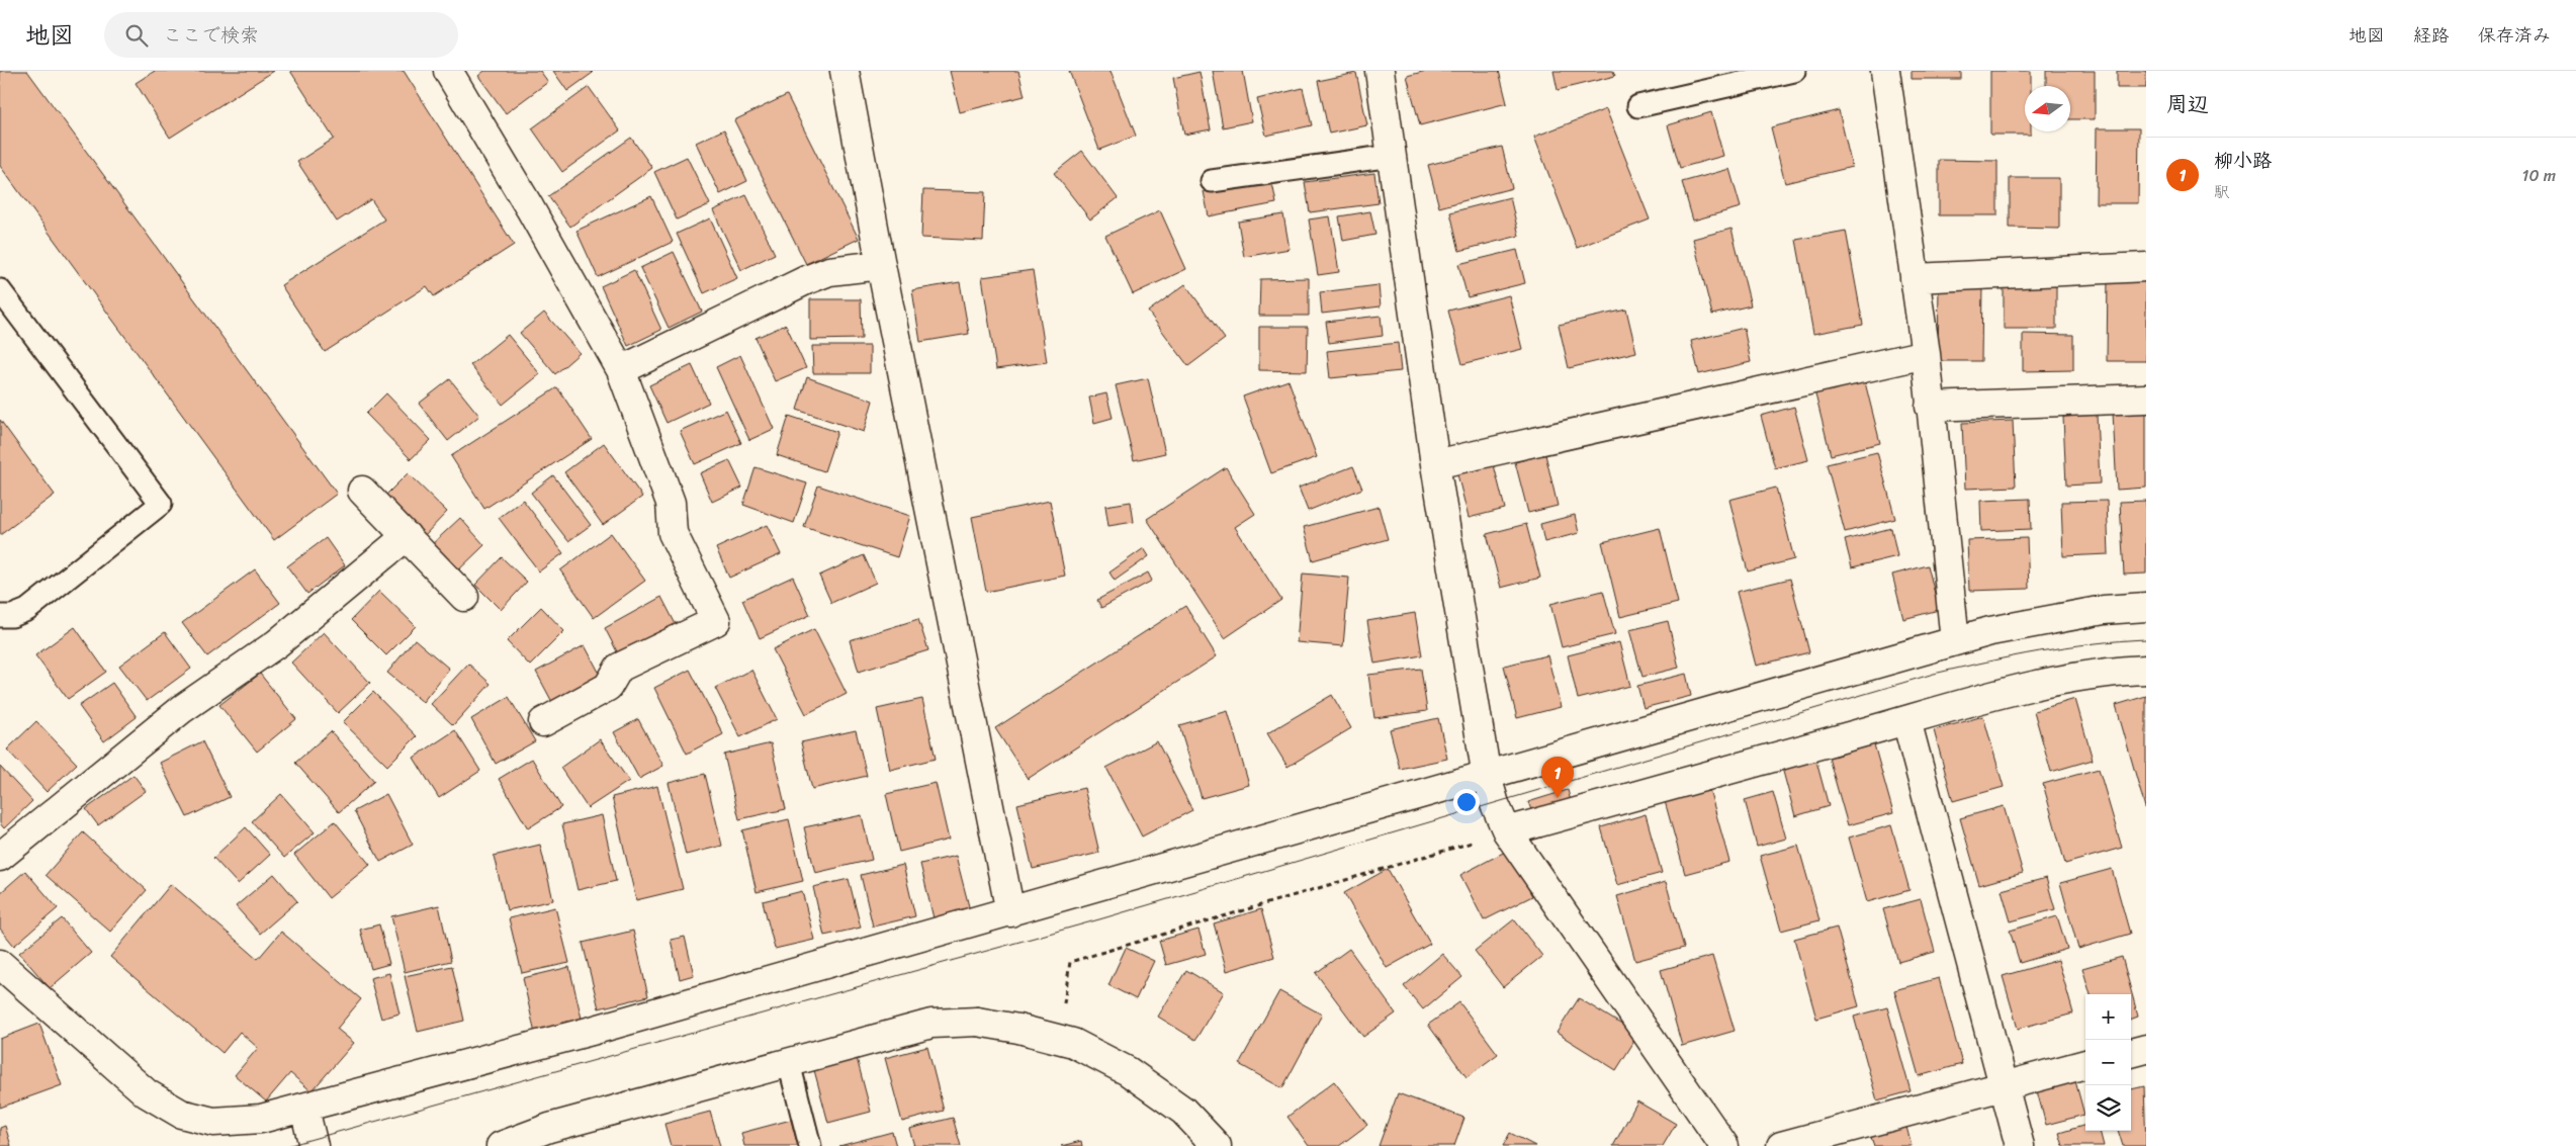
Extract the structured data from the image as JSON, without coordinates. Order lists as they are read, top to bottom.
{
  "north": "left",
  "page": {
    "header": "地図",
    "search": "ここで検索",
    "nav": ["地図", "経路", "保存済み"],
    "heading": "周辺",
    "list": [
      {
        "mark": "1",
        "name": "柳小路",
        "note": "駅",
        "value": "10 m"
      }
    ],
    "pins": "1",
    "map_buttons": ["+", "−"]
  }
}
